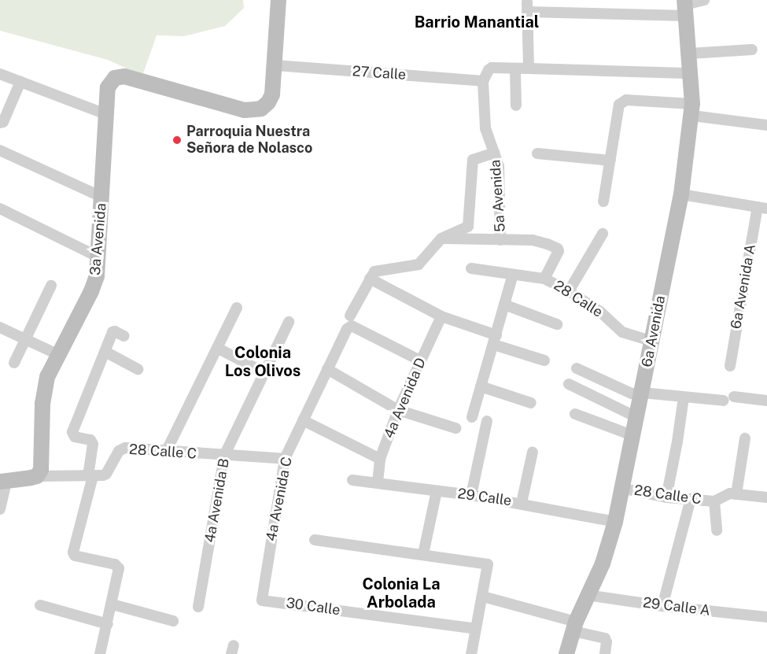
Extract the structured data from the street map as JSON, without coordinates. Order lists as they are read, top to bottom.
{
  "streets": {
    "street": [
      "27 Calle",
      "5a Avenida",
      "3a Avenida",
      "6a Avenida A",
      "28 Calle",
      "6a Avenida",
      "4a Avenida D",
      "28 Calle C",
      "29 Calle",
      "4a Avenida C",
      "4a Avenida B",
      "30 Calle",
      "29 Calle A"
    ]
  },
  "crossings": [
    ["27 Calle", "5a Avenida"],
    ["27 Calle", "3a Avenida"],
    ["28 Calle", "6a Avenida"],
    ["6a Avenida", "28 Calle C"],
    ["6a Avenida", "29 Calle"],
    ["6a Avenida", "29 Calle A"],
    ["4a Avenida D", "29 Calle"],
    ["4a Avenida D", "4a Avenida C"],
    ["28 Calle C", "4a Avenida C"],
    ["28 Calle C", "4a Avenida B"],
    ["4a Avenida C", "30 Calle"]
  ],
  "districts": ["Barrio Manantial", "Colonia Los Olivos", "Colonia La Arbolada"],
  "places": ["Parroquia Nuestra Señora de Nolasco"]
}
